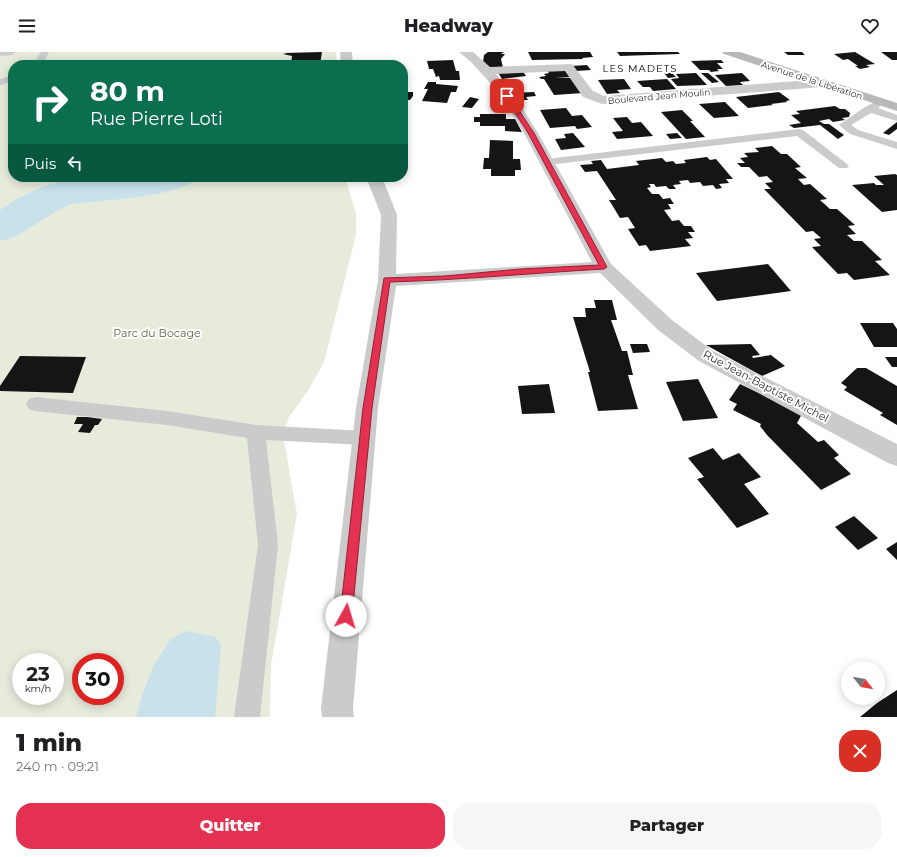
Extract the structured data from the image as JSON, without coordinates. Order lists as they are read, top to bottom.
{
  "streets": {
    "main road": ["Avenue de la Libération"],
    "street": ["Boulevard Jean Moulin", "Rue Jean-Baptiste Michel"]
  },
  "crossings": [
    ["Avenue de la Libération", "Boulevard Jean Moulin"],
    ["Boulevard Jean Moulin", "Rue Jean-Baptiste Michel"]
  ],
  "districts": ["LES MADETS"],
  "parks": ["Parc du Bocage"],
  "north": "bottom right",
  "page": {
    "header": "Headway",
    "turn": ["80 m", "Rue Pierre Loti"],
    "then": "Puis",
    "speed": "23 km/h",
    "limit": "30",
    "heading": ["1 min", "240 m · 09:21"],
    "buttons": ["Quitter", "Partager"]
  }
}
